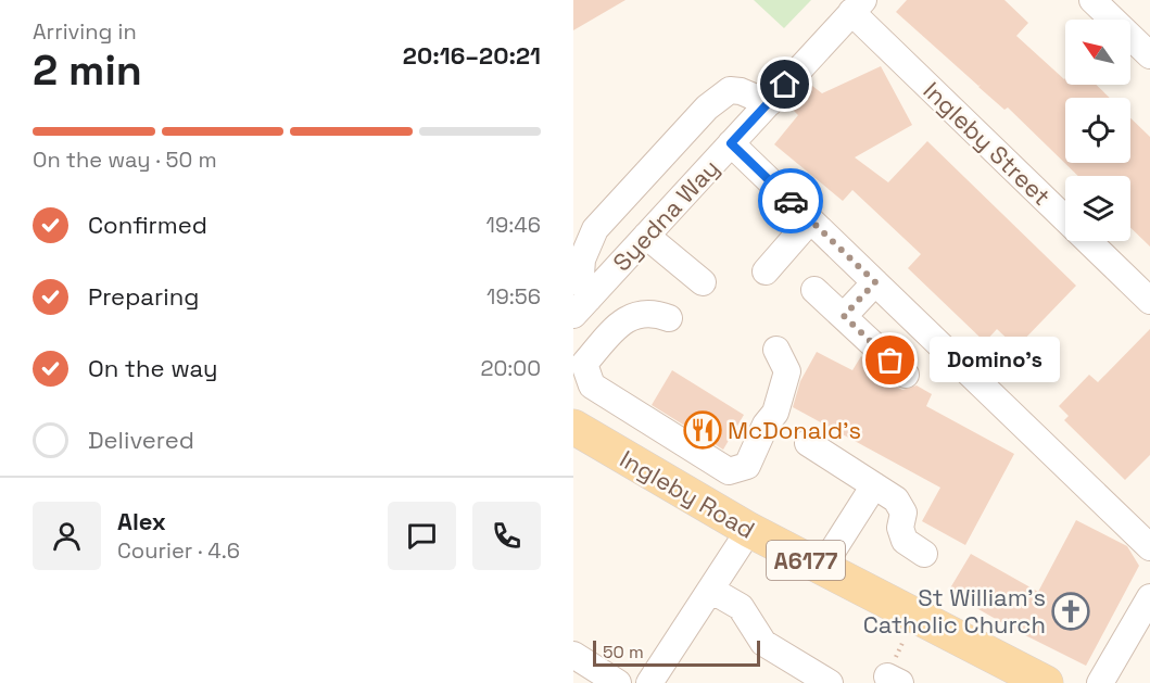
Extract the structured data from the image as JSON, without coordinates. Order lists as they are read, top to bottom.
{
  "streets": {
    "main road": ["Ingleby Road", "A6177"],
    "street": ["Ingleby Street", "Syedna Way"]
  },
  "crossings": [
    ["Ingleby Street", "Syedna Way"]
  ],
  "places": {
    "other": ["Domino's"],
    "restaurant": ["McDonald's"],
    "church": ["St William's Catholic Church"]
  },
  "scale_bar": "50 m",
  "north": "top left",
  "page": {
    "heading": ["2 min", "Arriving in", "20:16–20:21"],
    "panel": ["Alex", "Courier · 4.6"],
    "bar": "On the way · 50 m",
    "list": [
      ["Confirmed", "19:46"],
      ["Preparing", "19:56"],
      ["On the way", "20:00"],
      "Delivered"
    ],
    "bubble": "Domino's",
    "scale": "50 m"
  }
}
